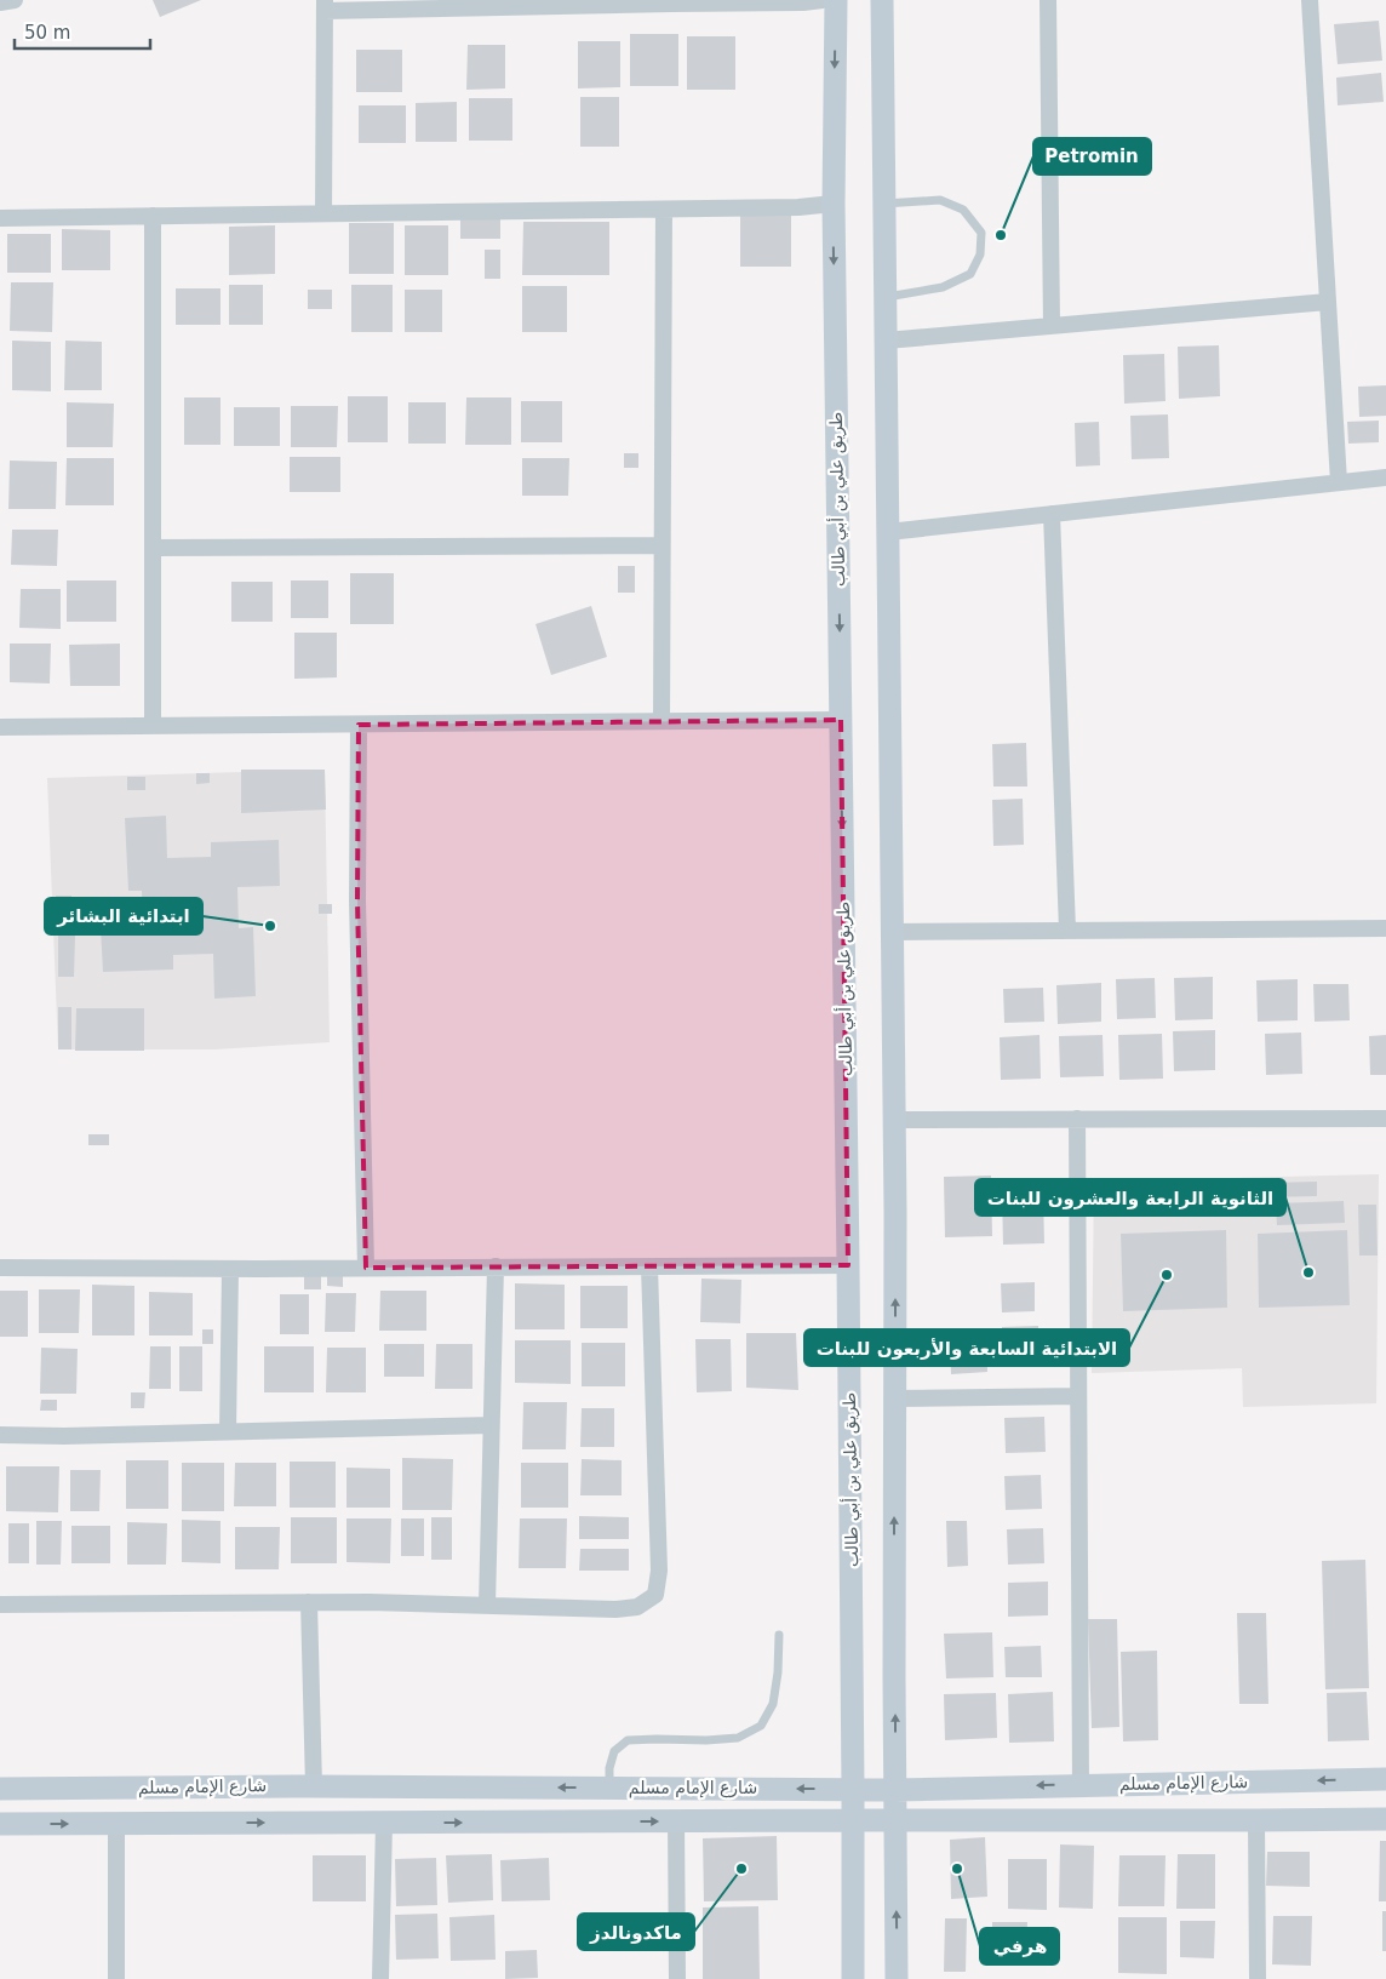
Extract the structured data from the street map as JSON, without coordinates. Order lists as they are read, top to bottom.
{
  "streets": {
    "main road": ["طريق علي بن أبي طالب", "شارع الإمام مسلم"]
  },
  "crossings": [
    ["طريق علي بن أبي طالب", "شارع الإمام مسلم"]
  ],
  "places": [
    "Petromin",
    "ابتدائية البشائر",
    "الثانوية الرابعة والعشرون للبنات",
    "الابتدائية السابعة والأربعون للبنات",
    "ماكدونالدز",
    "هرفي"
  ],
  "scale_bar": "50 m"
}
